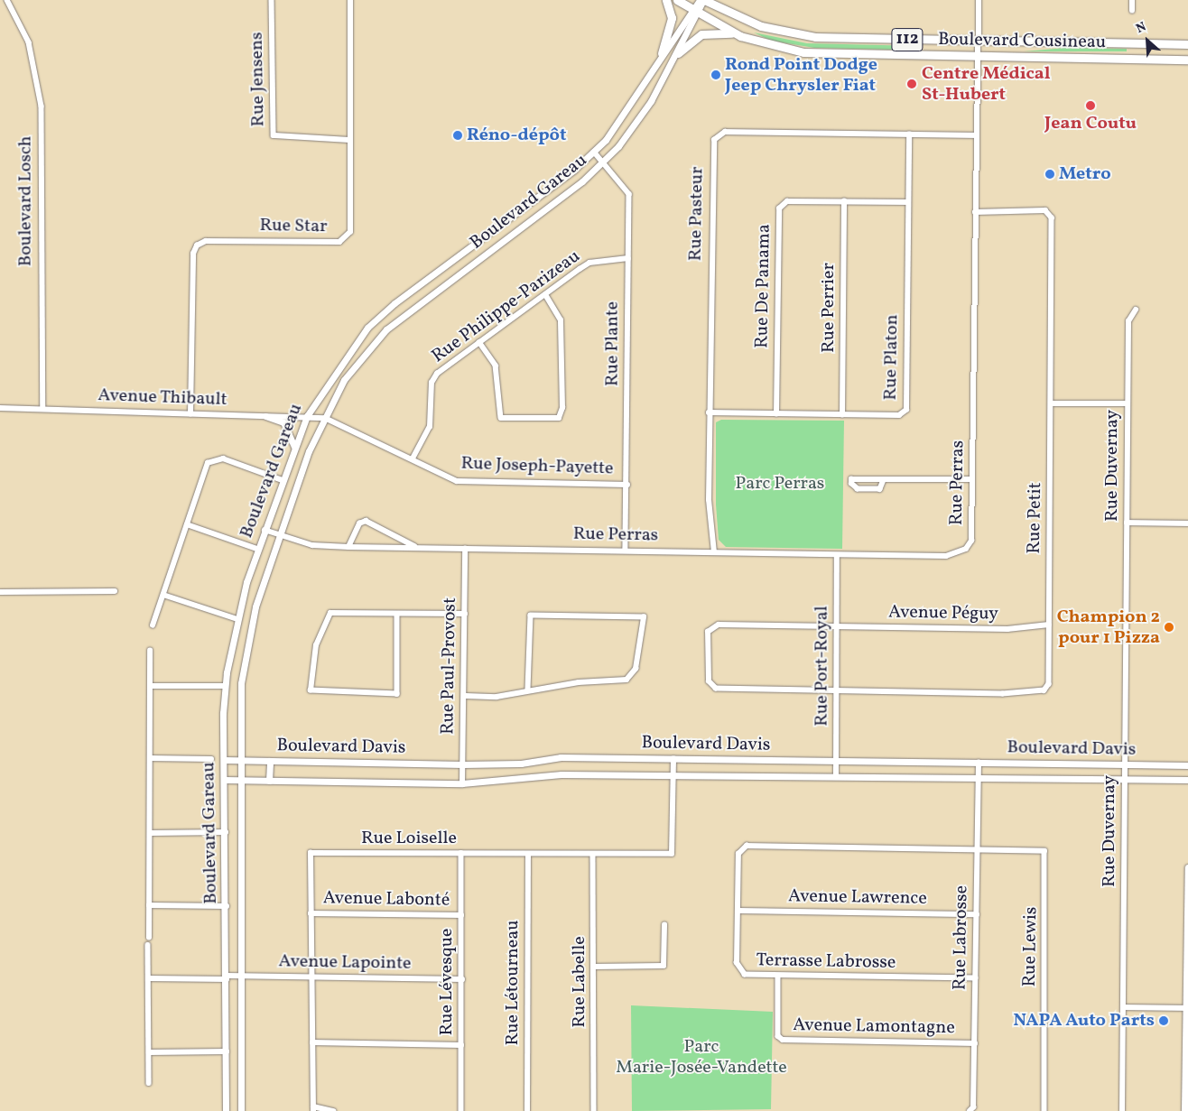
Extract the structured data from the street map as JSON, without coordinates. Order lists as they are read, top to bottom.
{
  "streets": {
    "main road": ["112", "Boulevard Cousineau"],
    "street": [
      "Rue Jensens",
      "Boulevard Losch",
      "Boulevard Gareau",
      "Rue Pasteur",
      "Rue Star",
      "Rue De Panama",
      "Rue Philippe-Parizeau",
      "Rue Perrier",
      "Rue Plante",
      "Rue Platon",
      "Avenue Thibault",
      "Rue Duvernay",
      "Rue Joseph-Payette",
      "Rue Perras",
      "Rue Petit",
      "Avenue Péguy",
      "Rue Paul-Provost",
      "Rue Port-Royal",
      "Boulevard Davis",
      "Rue Loiselle",
      "Avenue Lawrence",
      "Avenue Labonté",
      "Rue Labrosse",
      "Rue Lewis",
      "Terrasse Labrosse",
      "Avenue Lapointe",
      "Rue Lévesque",
      "Rue Labelle",
      "Rue Létourneau",
      "Avenue Lamontagne"
    ]
  },
  "crossings": [
    ["Boulevard Cousineau", "Boulevard Gareau"],
    ["Boulevard Cousineau", "Rue Perras"],
    ["Rue Jensens", "Rue Star"],
    ["Boulevard Losch", "Avenue Thibault"],
    ["Boulevard Gareau", "Rue Plante"],
    ["Boulevard Gareau", "Avenue Thibault"],
    ["Boulevard Gareau", "Rue Joseph-Payette"],
    ["Boulevard Gareau", "Rue Perras"],
    ["Boulevard Gareau", "Boulevard Davis"],
    ["Boulevard Gareau", "Avenue Lapointe"],
    ["Rue Pasteur", "Rue Platon"],
    ["Rue Pasteur", "Rue Perras"],
    ["Rue Star", "Avenue Thibault"],
    ["Rue De Panama", "Rue Perrier"],
    ["Rue De Panama", "Rue Platon"],
    ["Rue Philippe-Parizeau", "Rue Plante"],
    ["Rue Philippe-Parizeau", "Rue Joseph-Payette"],
    ["Rue Perrier", "Rue Platon"],
    ["Rue Plante", "Rue Joseph-Payette"],
    ["Rue Plante", "Rue Perras"],
    ["Avenue Thibault", "Rue Joseph-Payette"],
    ["Rue Duvernay", "Boulevard Davis"],
    ["Rue Perras", "Rue Petit"],
    ["Rue Perras", "Rue Paul-Provost"],
    ["Rue Perras", "Rue Port-Royal"],
    ["Rue Petit", "Avenue Péguy"],
    ["Rue Petit", "Rue Port-Royal"],
    ["Avenue Péguy", "Rue Port-Royal"],
    ["Rue Paul-Provost", "Boulevard Davis"],
    ["Rue Port-Royal", "Boulevard Davis"],
    ["Boulevard Davis", "Rue Loiselle"],
    ["Boulevard Davis", "Rue Labrosse"],
    ["Rue Loiselle", "Avenue Labonté"],
    ["Rue Loiselle", "Avenue Lapointe"],
    ["Rue Loiselle", "Rue Lévesque"],
    ["Rue Loiselle", "Rue Labelle"],
    ["Rue Loiselle", "Rue Létourneau"],
    ["Avenue Lawrence", "Rue Labrosse"],
    ["Avenue Lawrence", "Terrasse Labrosse"],
    ["Avenue Labonté", "Rue Lévesque"],
    ["Rue Labrosse", "Rue Lewis"],
    ["Rue Labrosse", "Terrasse Labrosse"],
    ["Rue Labrosse", "Avenue Lamontagne"],
    ["Rue Lewis", "Terrasse Labrosse"],
    ["Terrasse Labrosse", "Avenue Lamontagne"],
    ["Avenue Lapointe", "Rue Lévesque"]
  ],
  "parks": ["Parc Perras", "Parc Marie-Josée-Vandette"],
  "places": [
    "Rond Point Dodge Jeep Chrysler Fiat",
    "Centre Médical St-Hubert",
    "Jean Coutu",
    "Réno-dépôt",
    "Metro",
    "Champion 2 pour 1 Pizza",
    "NAPA Auto Parts"
  ],
  "north": "top left"
}
